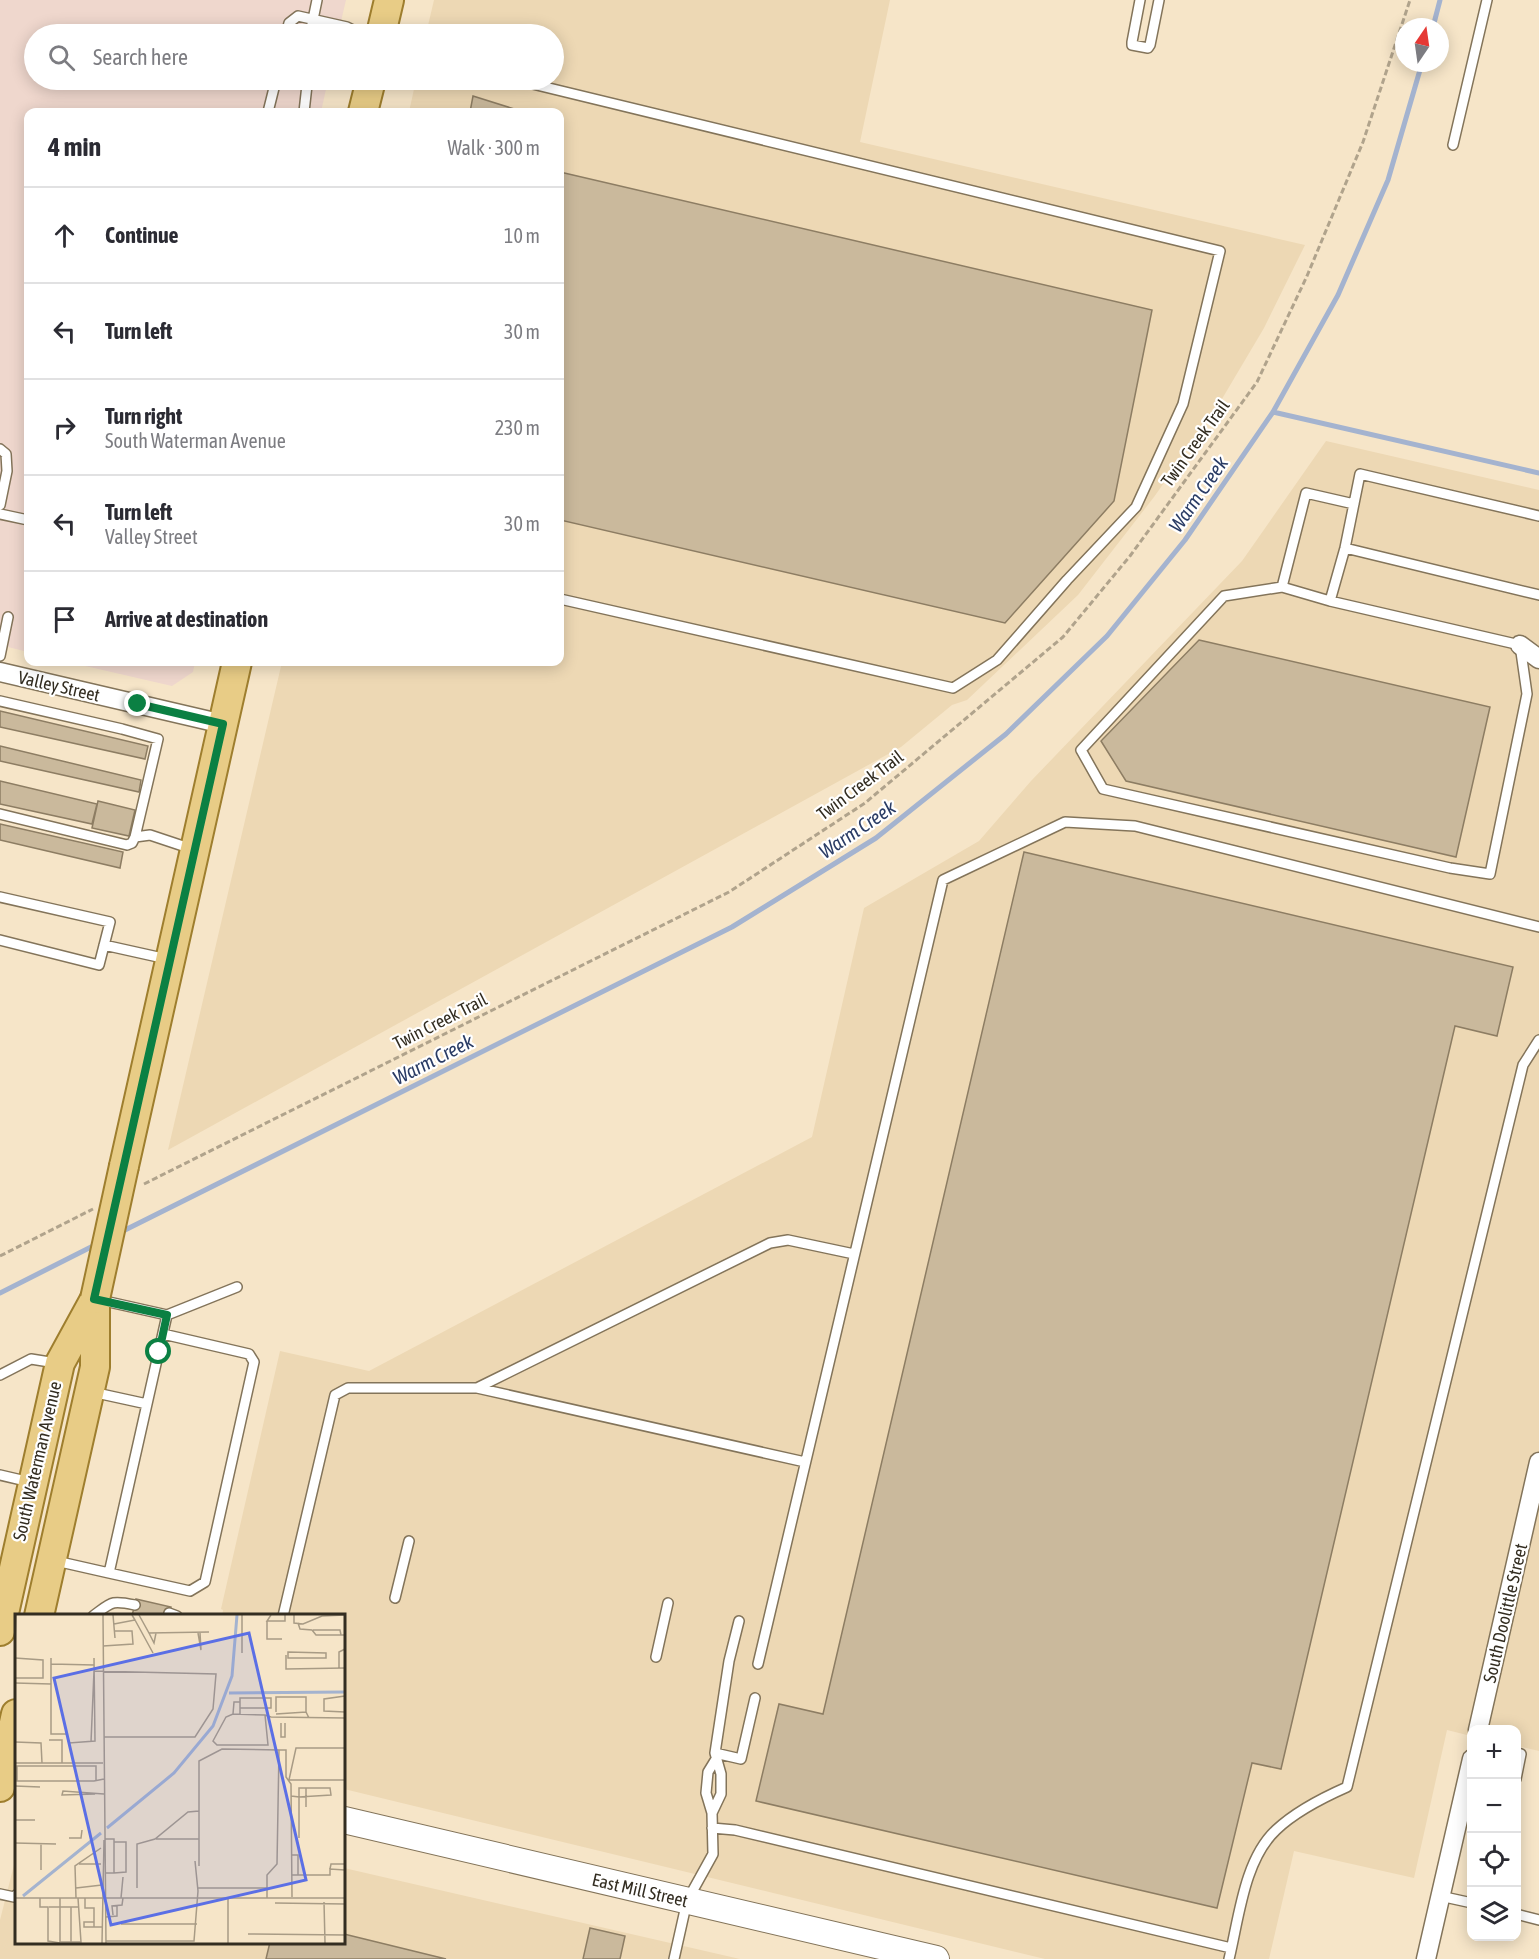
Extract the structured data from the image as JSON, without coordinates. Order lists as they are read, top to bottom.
{
  "streets": {
    "main road": ["South Waterman Avenue", "East Mill Street"],
    "street": ["Valley Street", "South Doolittle Street"],
    "path": ["Twin Creek Trail"]
  },
  "crossings": [
    ["Twin Creek Trail", "South Waterman Avenue"],
    ["Valley Street", "South Waterman Avenue"]
  ],
  "water": ["Warm Creek"],
  "north": "top",
  "page": {
    "search": "Search here",
    "heading": ["4 min", "Walk · 300 m"],
    "list": [
      ["Continue", "10 m"],
      ["Turn left", "30 m"],
      ["Turn right", "South Waterman Avenue", "230 m"],
      ["Turn left", "Valley Street", "30 m"],
      "Arrive at destination"
    ],
    "map_buttons": ["+", "−"]
  }
}
